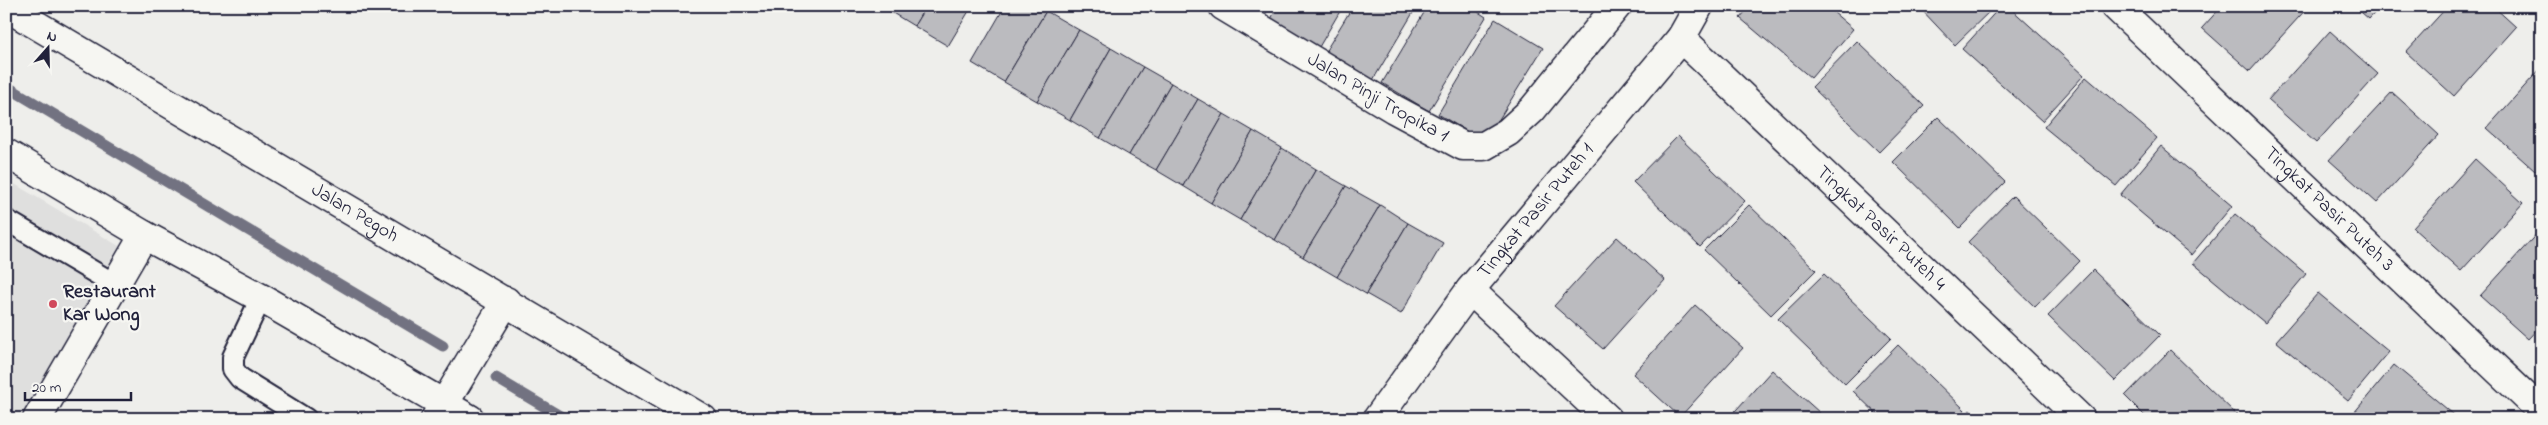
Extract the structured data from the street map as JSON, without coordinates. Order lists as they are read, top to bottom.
{
  "streets": {
    "street": [
      "Jalan Pinji Tropika 1",
      "Tingkat Pasir Puteh 3",
      "Tingkat Pasir Puteh 1",
      "Jalan Pegoh",
      "Tingkat Pasir Puteh 4"
    ]
  },
  "crossings": [
    ["Tingkat Pasir Puteh 1", "Tingkat Pasir Puteh 4"]
  ],
  "places": ["Restaurant Kar Wong"],
  "scale_bar": "20 m",
  "north": "top"
}
